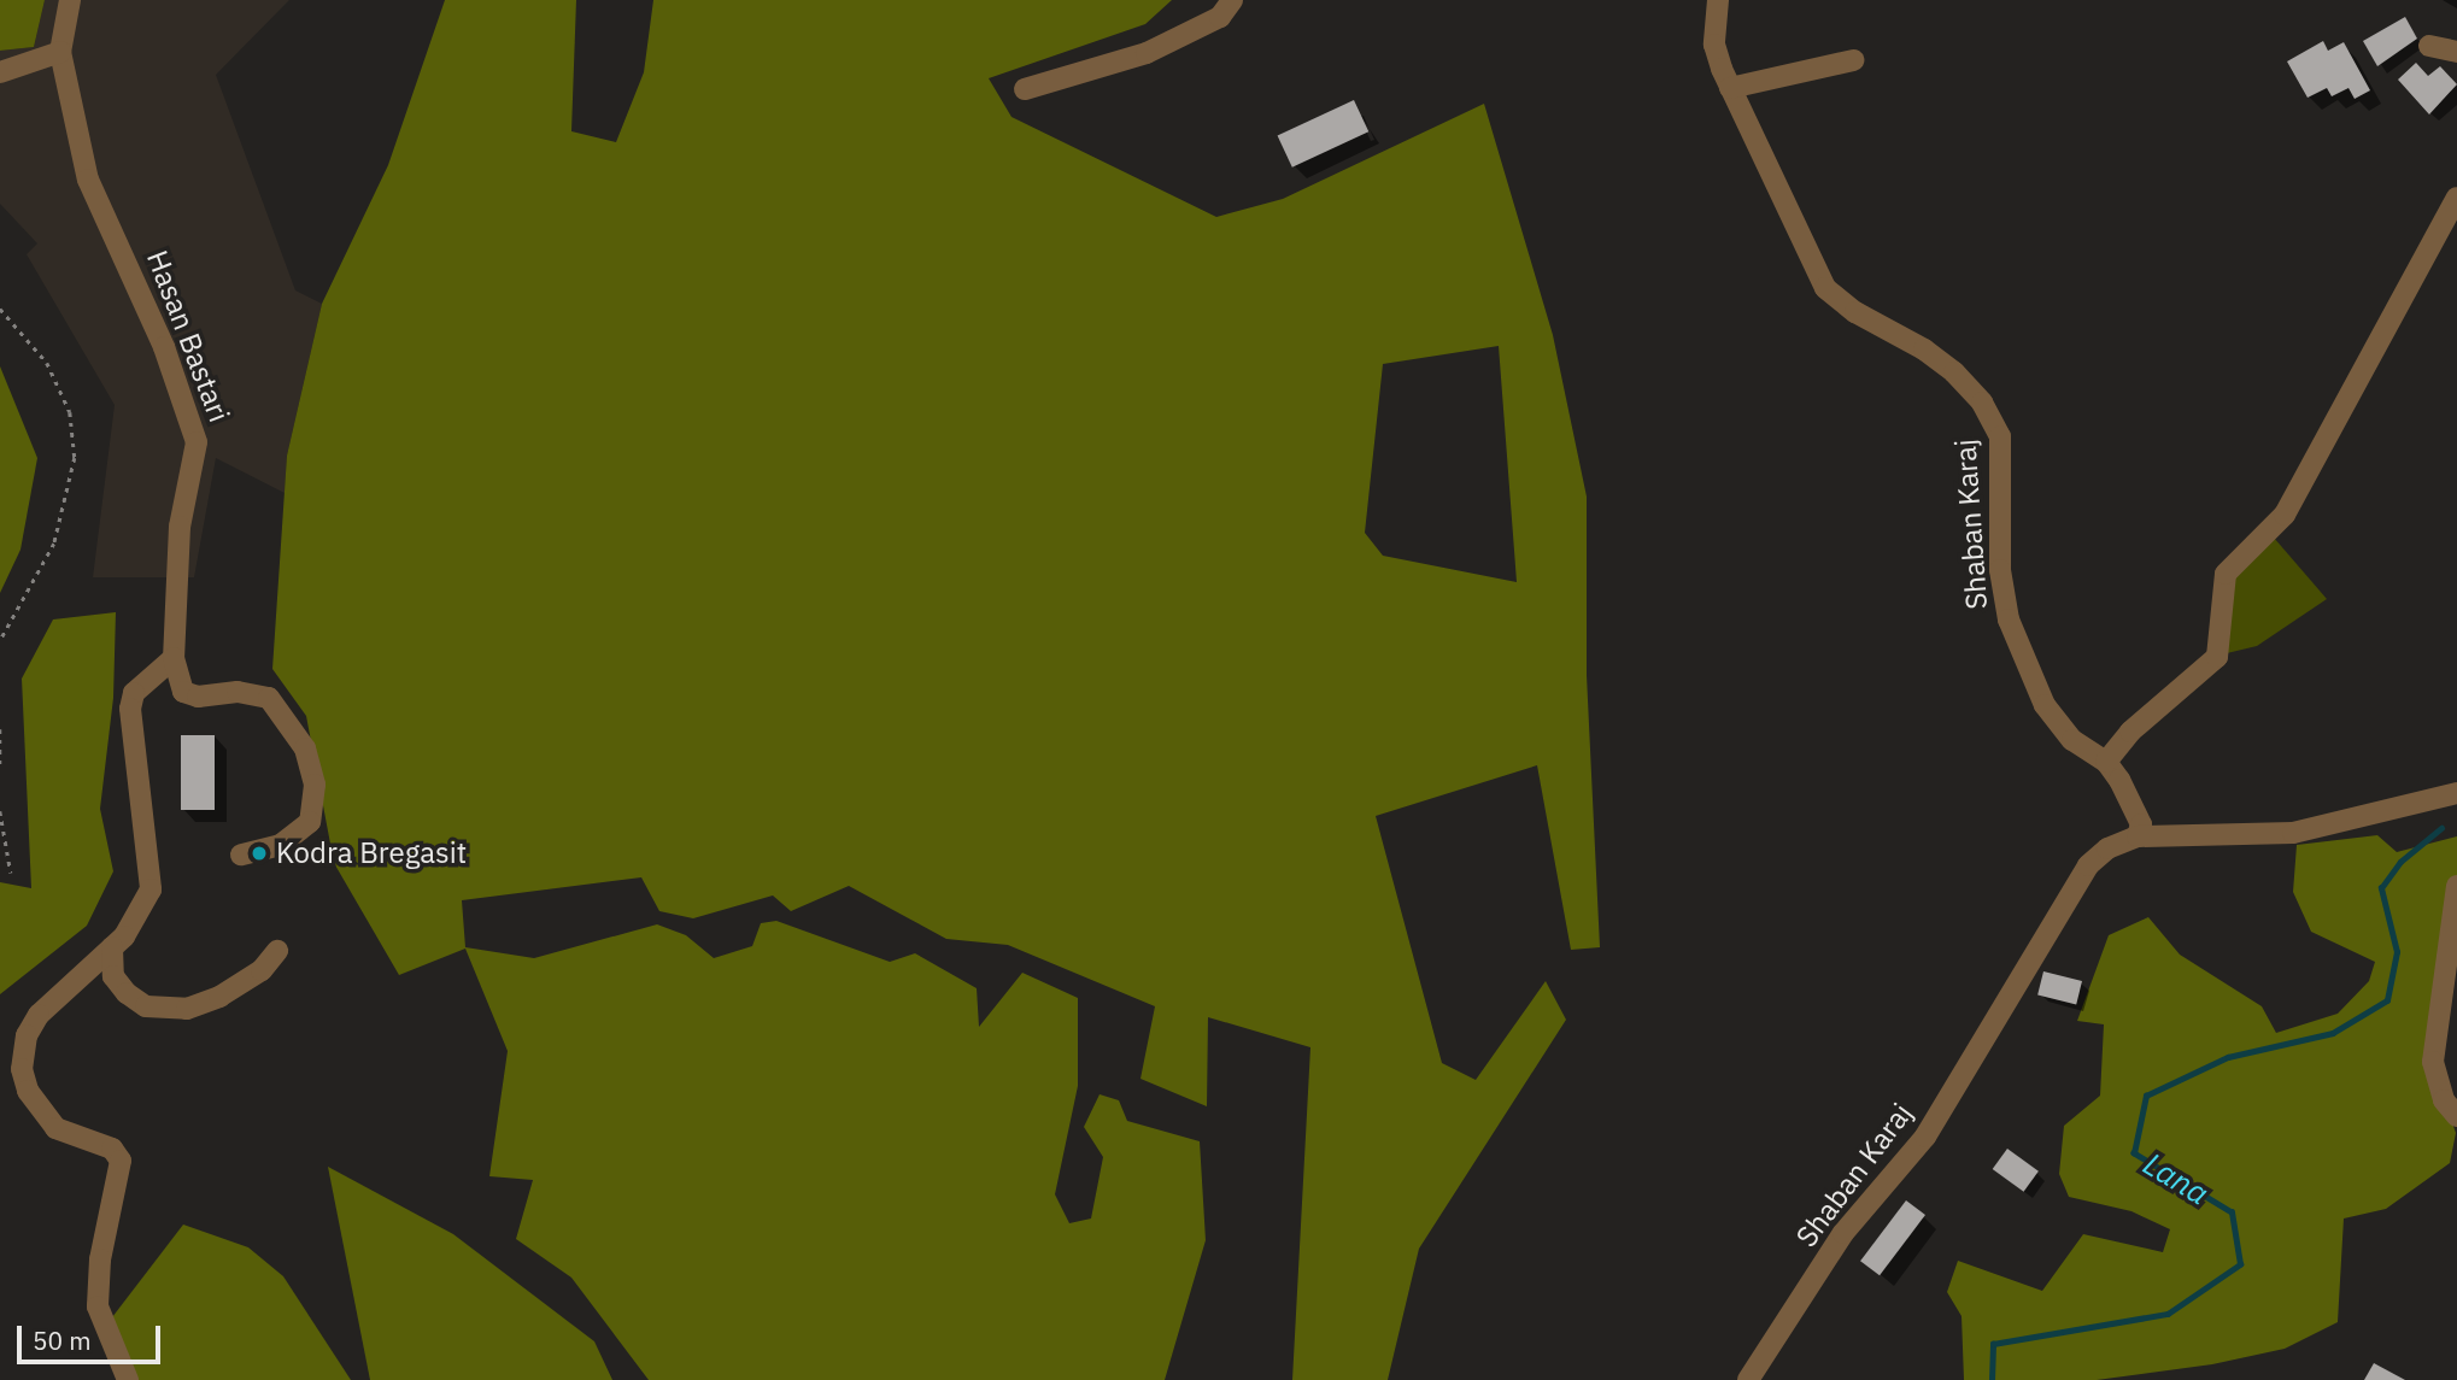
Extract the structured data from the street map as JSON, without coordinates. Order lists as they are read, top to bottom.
{
  "streets": {
    "street": ["Hasan Bastari", "Shaban Karaj"]
  },
  "water": ["Lana"],
  "places": ["Kodra Bregasit"],
  "scale_bar": "50 m"
}
